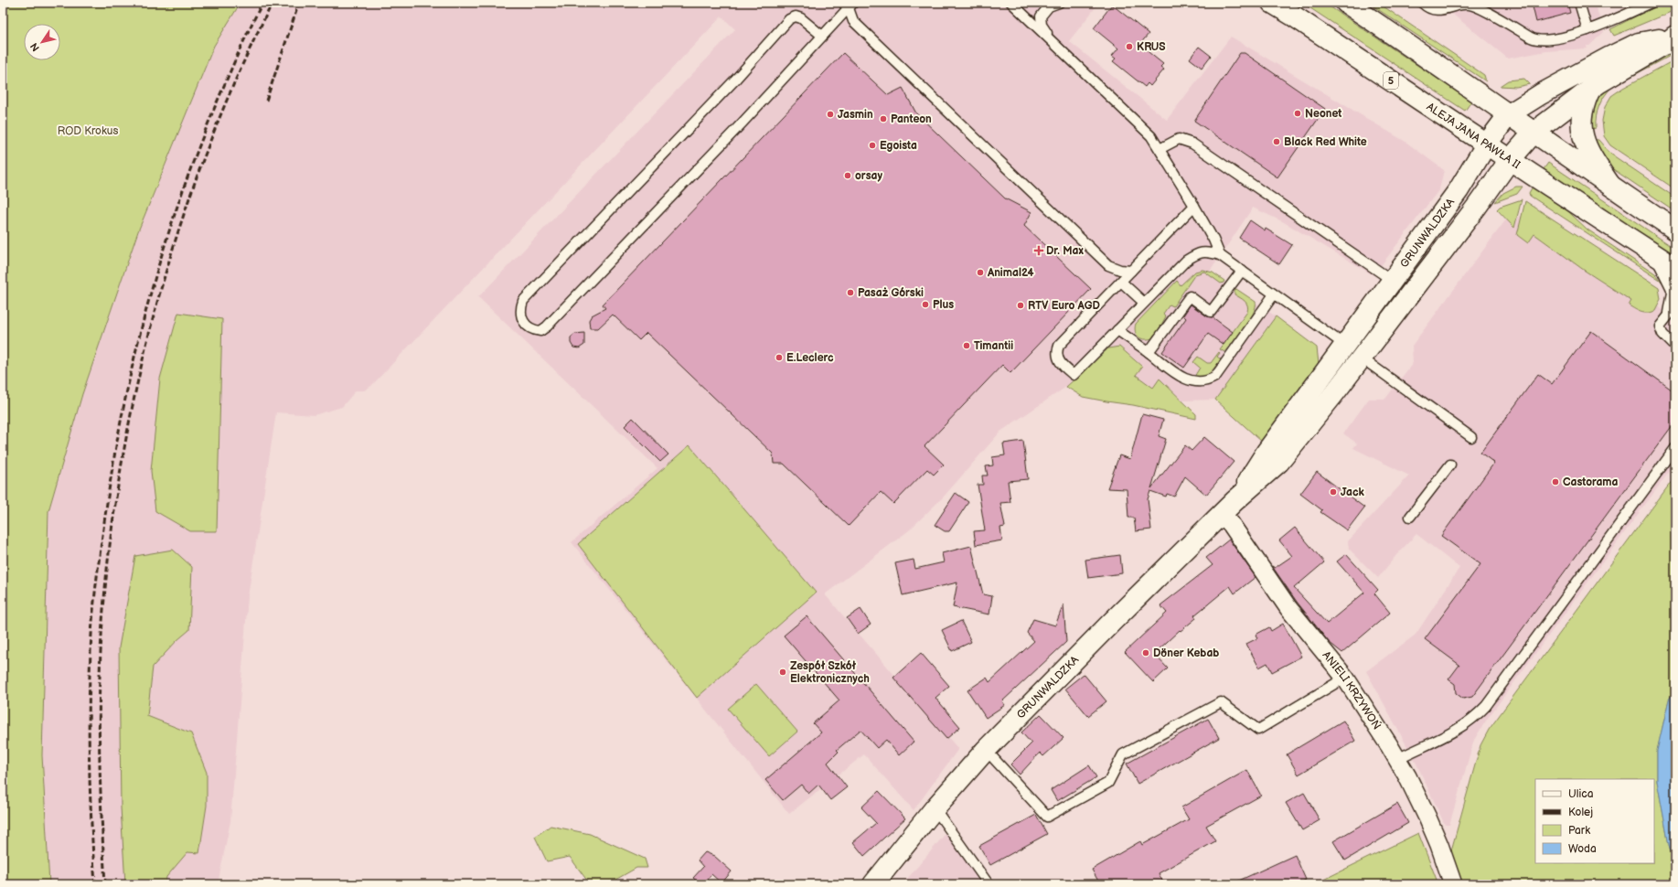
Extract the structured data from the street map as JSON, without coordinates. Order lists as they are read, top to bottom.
{
  "streets": {
    "street": [
      "5",
      "ALEJA JANA PAWŁA II",
      "GRUNWALDZKA",
      "ANIELI KRZYWOŃ"
    ]
  },
  "crossings": [
    ["ALEJA JANA PAWŁA II", "GRUNWALDZKA"],
    ["GRUNWALDZKA", "ANIELI KRZYWOŃ"]
  ],
  "parks": ["ROD Krokus"],
  "places": {
    "other": [
      "KRUS",
      "Neonet",
      "Jasmin",
      "Panteon",
      "Black Red White",
      "Egoista",
      "orsay",
      "Animal24",
      "Pasaż Górski",
      "Plus",
      "RTV Euro AGD",
      "Timantii",
      "E.Leclerc",
      "Castorama",
      "Jack",
      "Döner Kebab",
      "Zespół Szkół Elektronicznych"
    ],
    "health": ["Dr. Max"]
  },
  "legend": [
    "Ulica",
    "Kolej",
    "Park",
    "Woda"
  ],
  "north": "bottom left"
}
